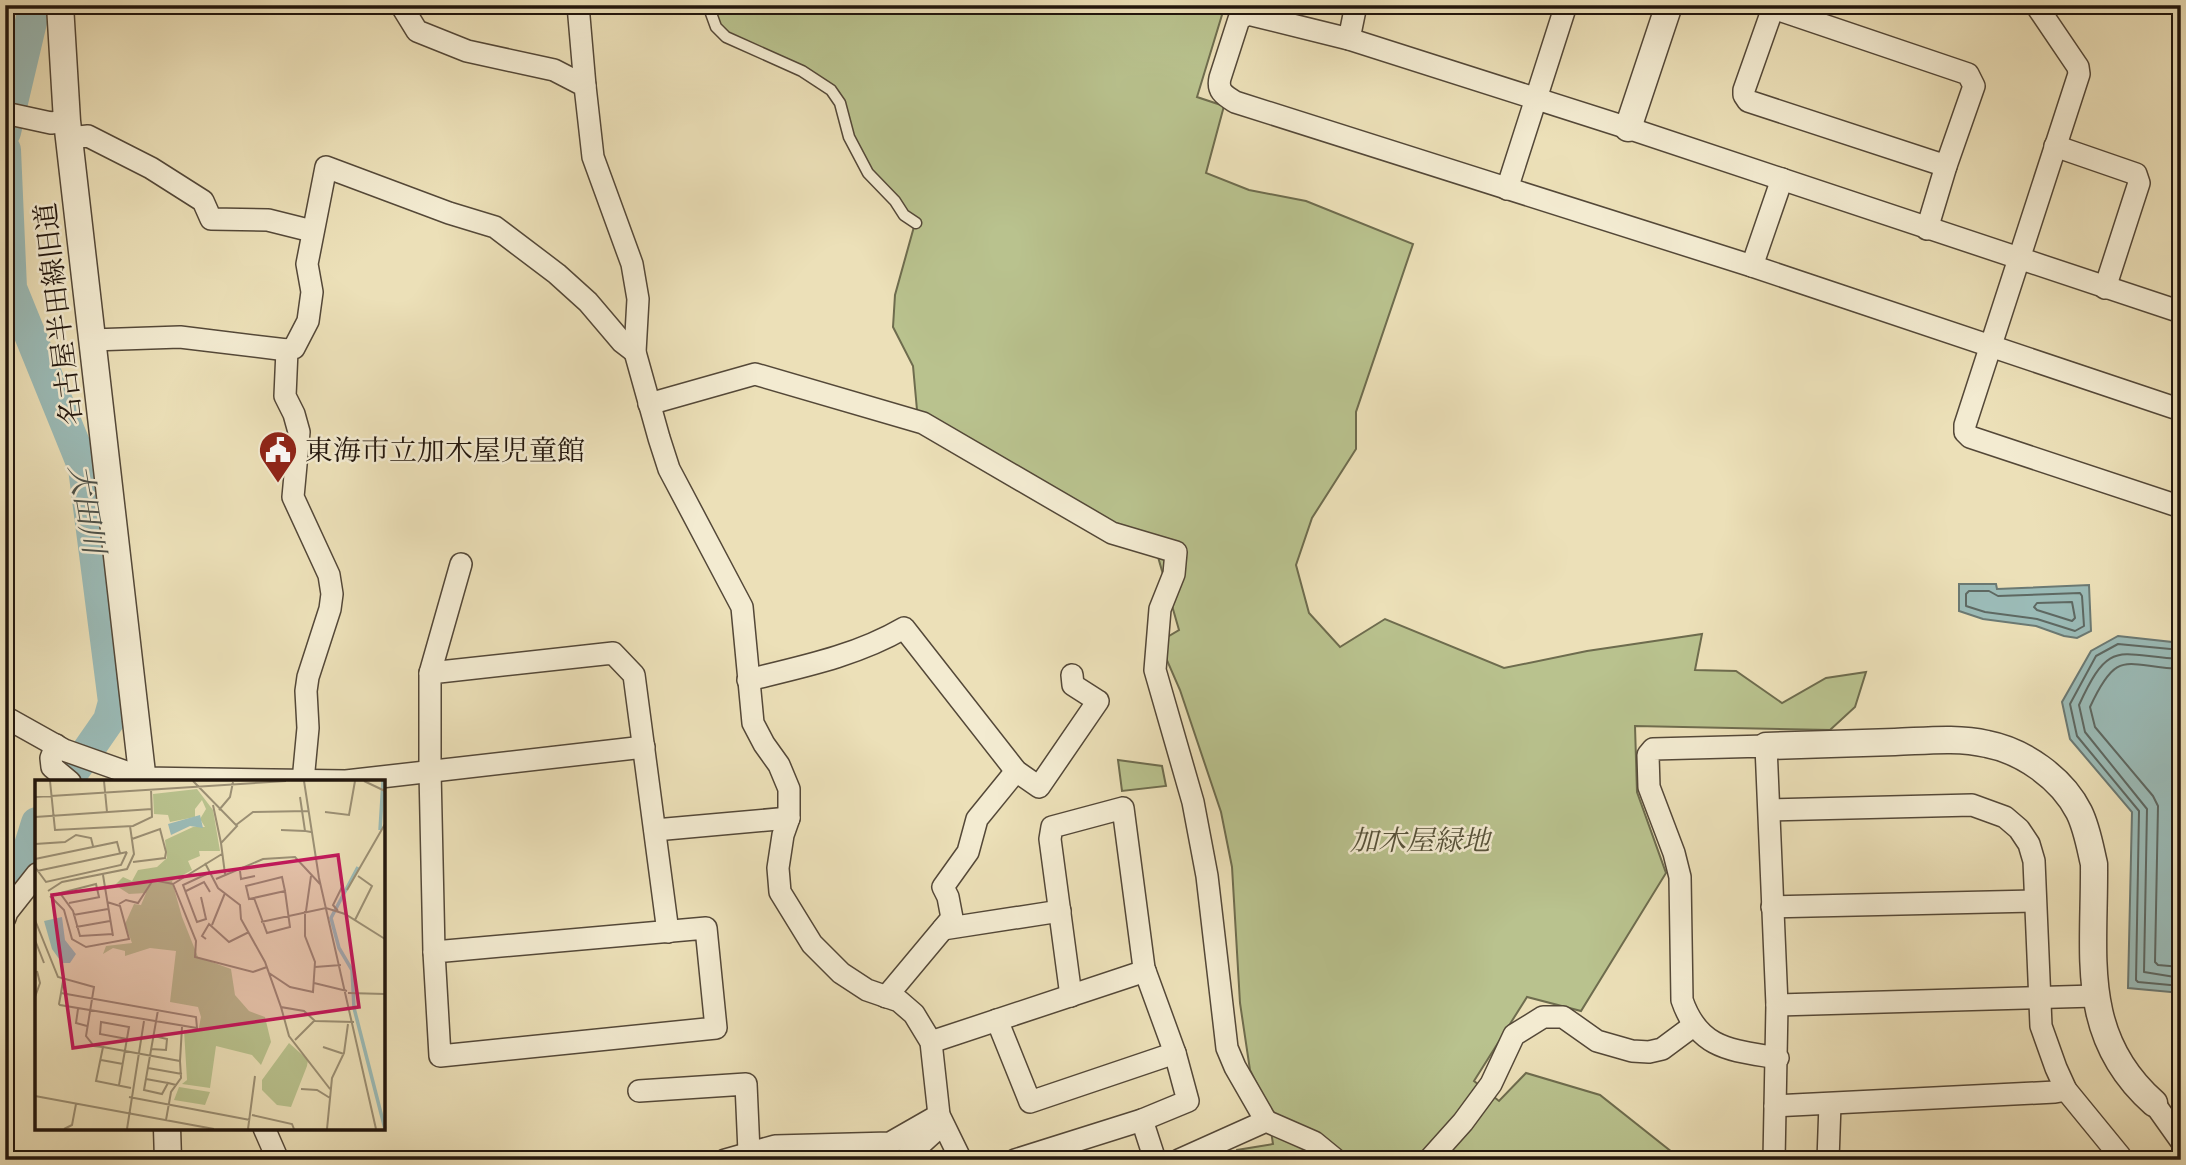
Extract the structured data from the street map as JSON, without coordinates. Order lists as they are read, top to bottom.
{
  "streets": {
    "street": ["名古屋半田線旧道"]
  },
  "water": ["大田川"],
  "parks": ["加木屋緑地"],
  "places": {
    "public building": ["東海市立加木屋児童館"]
  }
}
